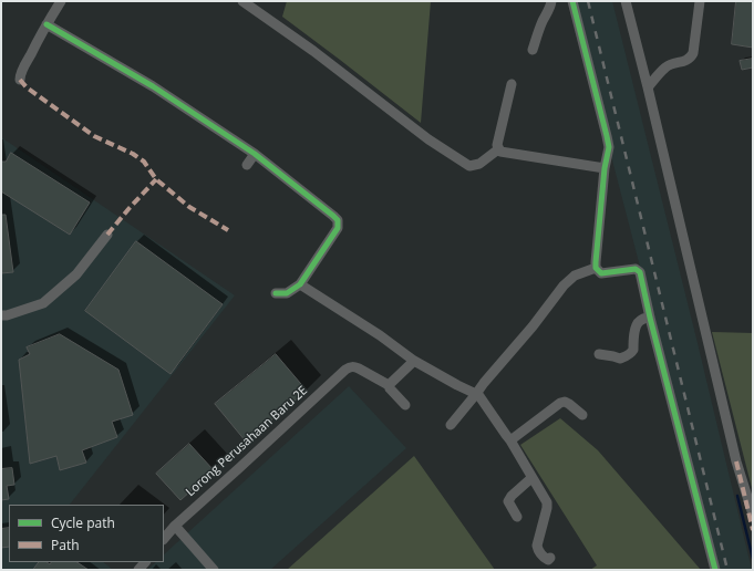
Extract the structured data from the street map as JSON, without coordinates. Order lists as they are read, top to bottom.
{
  "streets": {
    "street": ["Lorong Perusahaan Baru 2E"]
  },
  "legend": ["Cycle path", "Path"]
}
